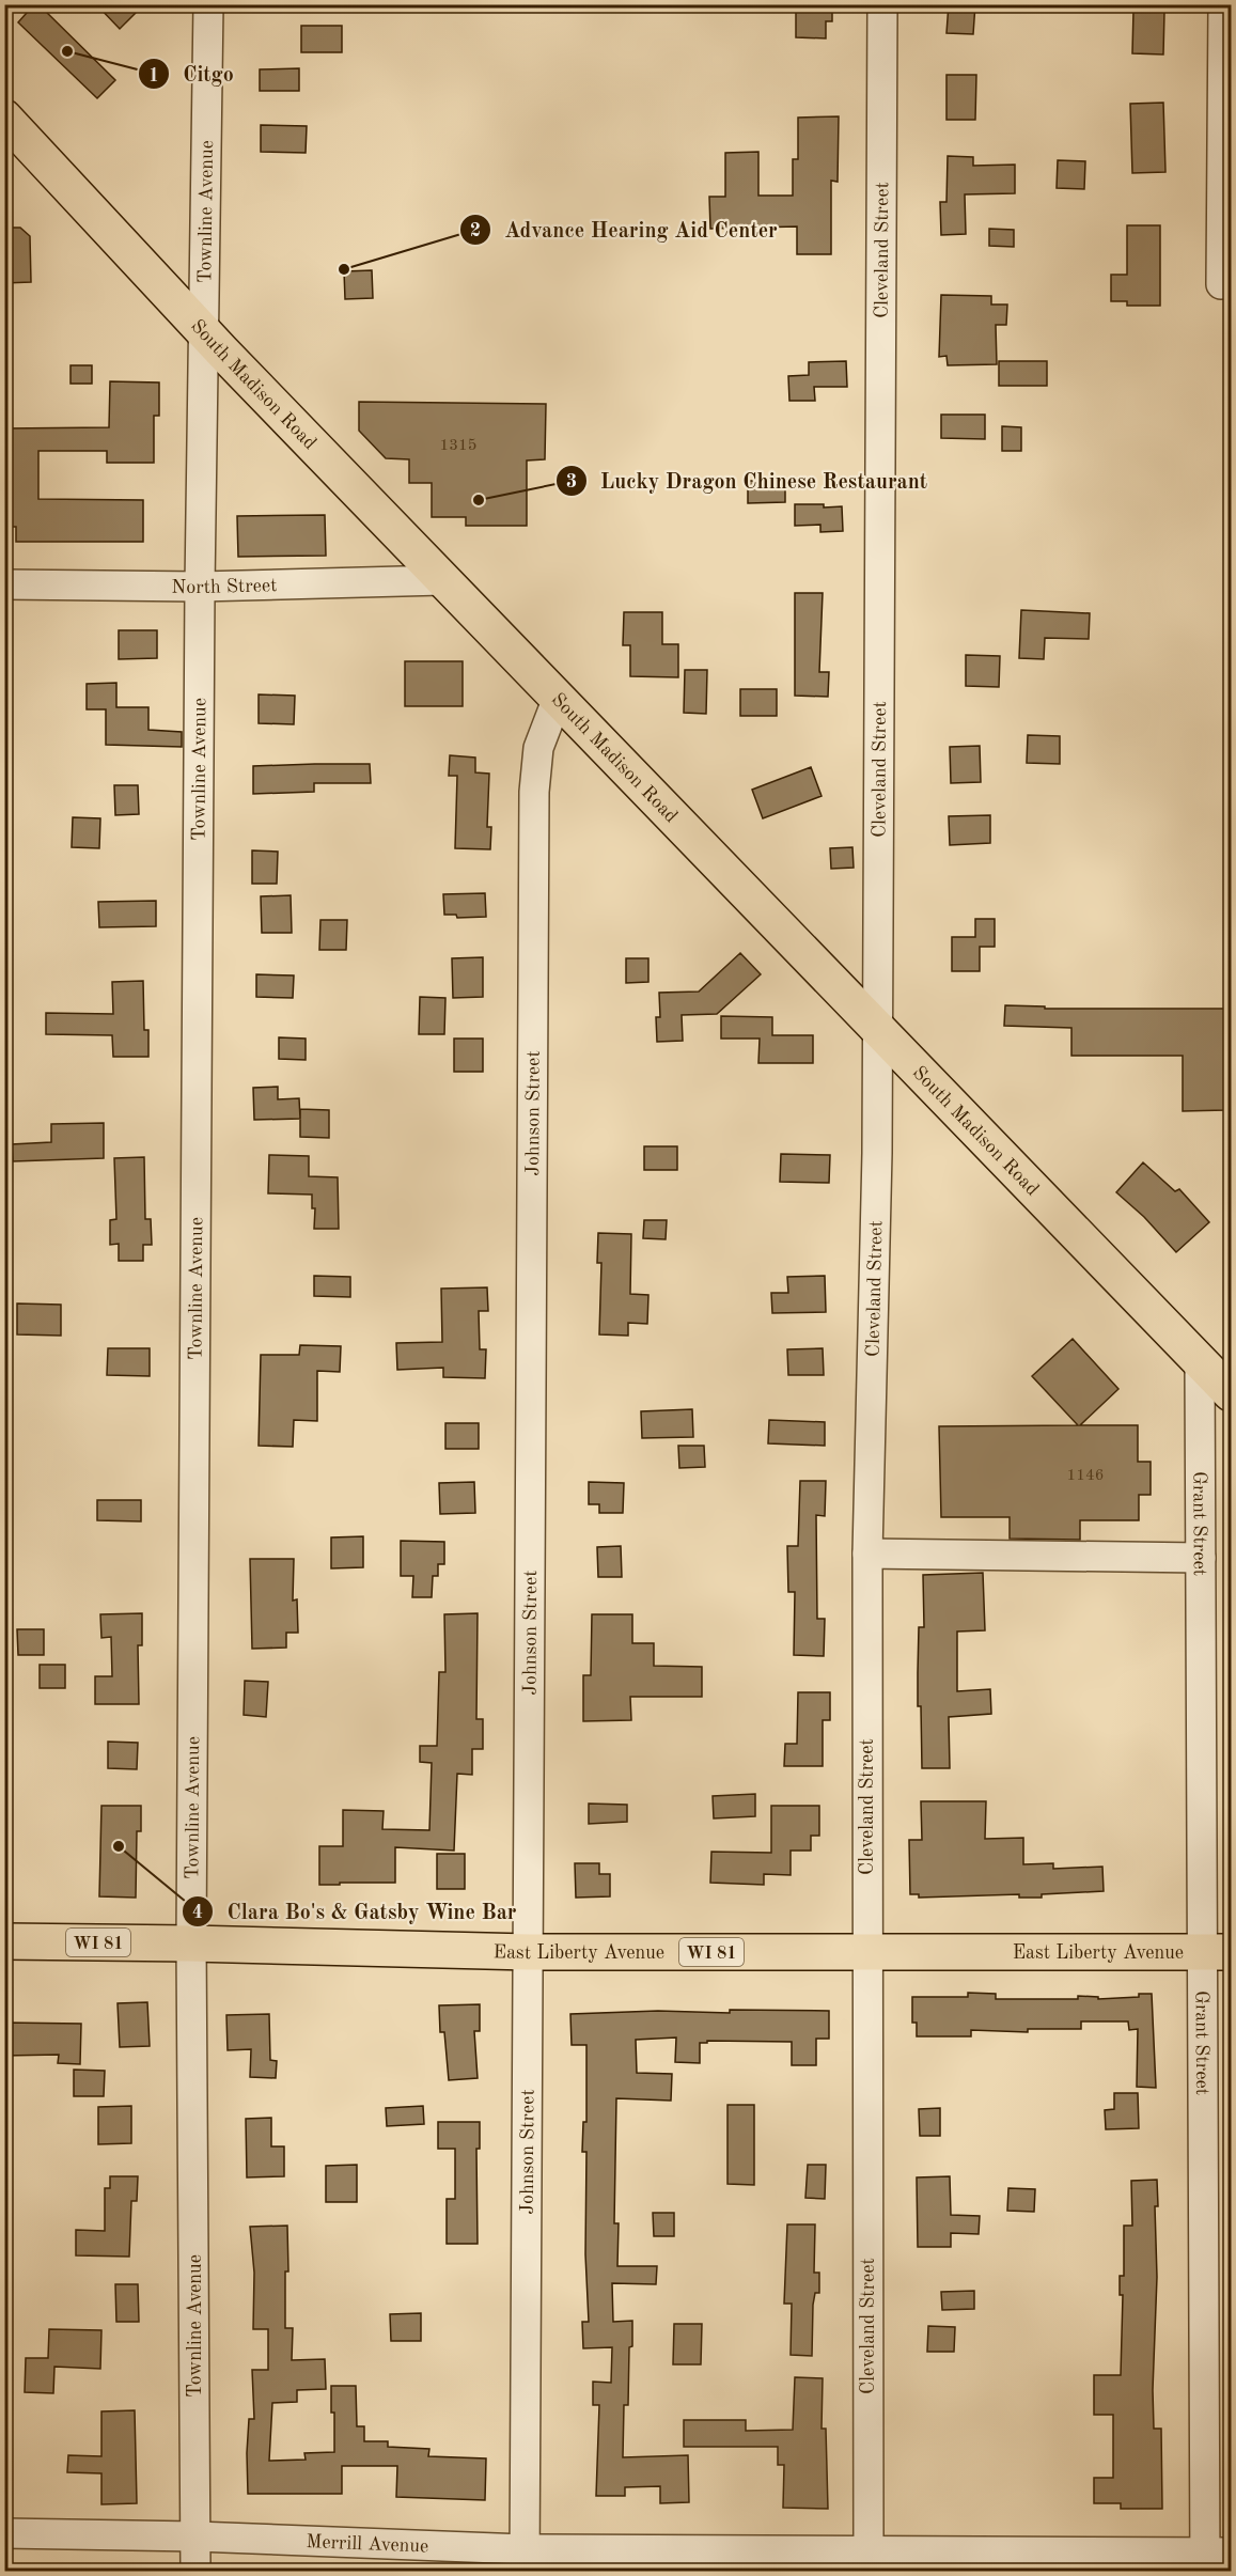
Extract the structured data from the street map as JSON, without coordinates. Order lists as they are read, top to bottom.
{
  "streets": {
    "main road": ["South Madison Road", "WI 81", "East Liberty Avenue"],
    "street": [
      "Townline Avenue",
      "Cleveland Street",
      "North Street",
      "Johnson Street",
      "Grant Street",
      "Merrill Avenue"
    ]
  },
  "crossings": [
    ["Townline Avenue", "South Madison Road"],
    ["Townline Avenue", "North Street"],
    ["Townline Avenue", "East Liberty Avenue"],
    ["Townline Avenue", "Merrill Avenue"],
    ["Cleveland Street", "South Madison Road"],
    ["Cleveland Street", "East Liberty Avenue"],
    ["Cleveland Street", "Merrill Avenue"],
    ["South Madison Road", "North Street"],
    ["South Madison Road", "Johnson Street"],
    ["South Madison Road", "Grant Street"],
    ["Johnson Street", "East Liberty Avenue"],
    ["Johnson Street", "Merrill Avenue"],
    ["Grant Street", "East Liberty Avenue"],
    ["Grant Street", "Merrill Avenue"]
  ],
  "places": [
    "Citgo",
    "Advance Hearing Aid Center",
    "Lucky Dragon Chinese Restaurant",
    "Clara Bo's & Gatsby Wine Bar"
  ],
  "house_numbers": ["1315", "1146"]
}
